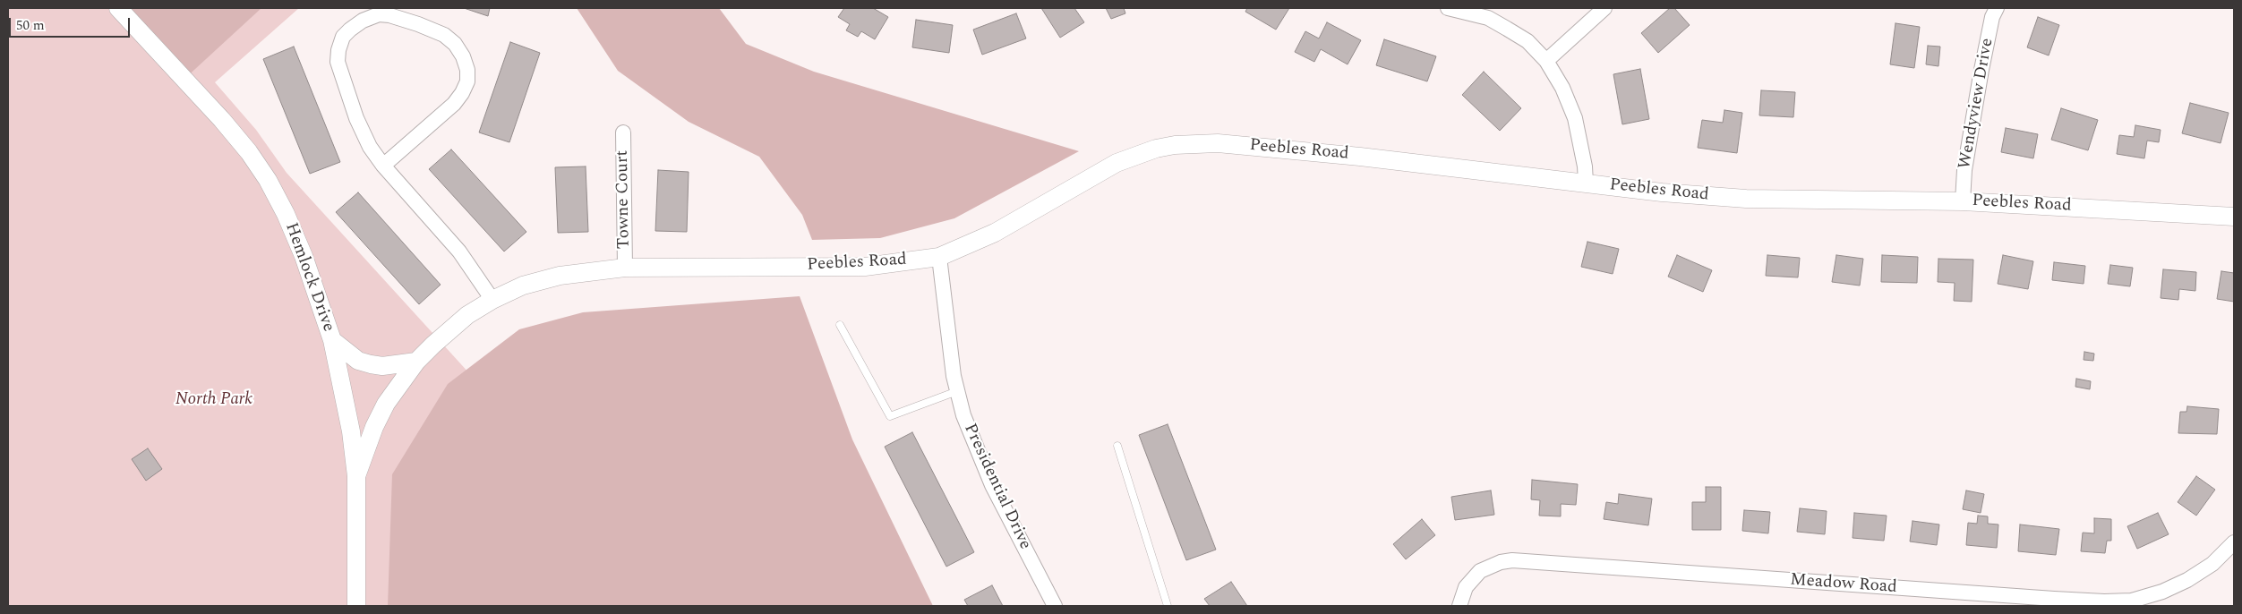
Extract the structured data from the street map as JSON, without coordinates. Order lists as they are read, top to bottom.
{
  "streets": {
    "street": [
      "Wendyview Drive",
      "Peebles Road",
      "Towne Court",
      "Hemlock Drive",
      "Presidential Drive",
      "Meadow Road"
    ]
  },
  "crossings": [
    ["Wendyview Drive", "Peebles Road"],
    ["Peebles Road", "Towne Court"],
    ["Peebles Road", "Hemlock Drive"],
    ["Peebles Road", "Presidential Drive"]
  ],
  "parks": ["North Park"],
  "scale_bar": "50 m"
}
